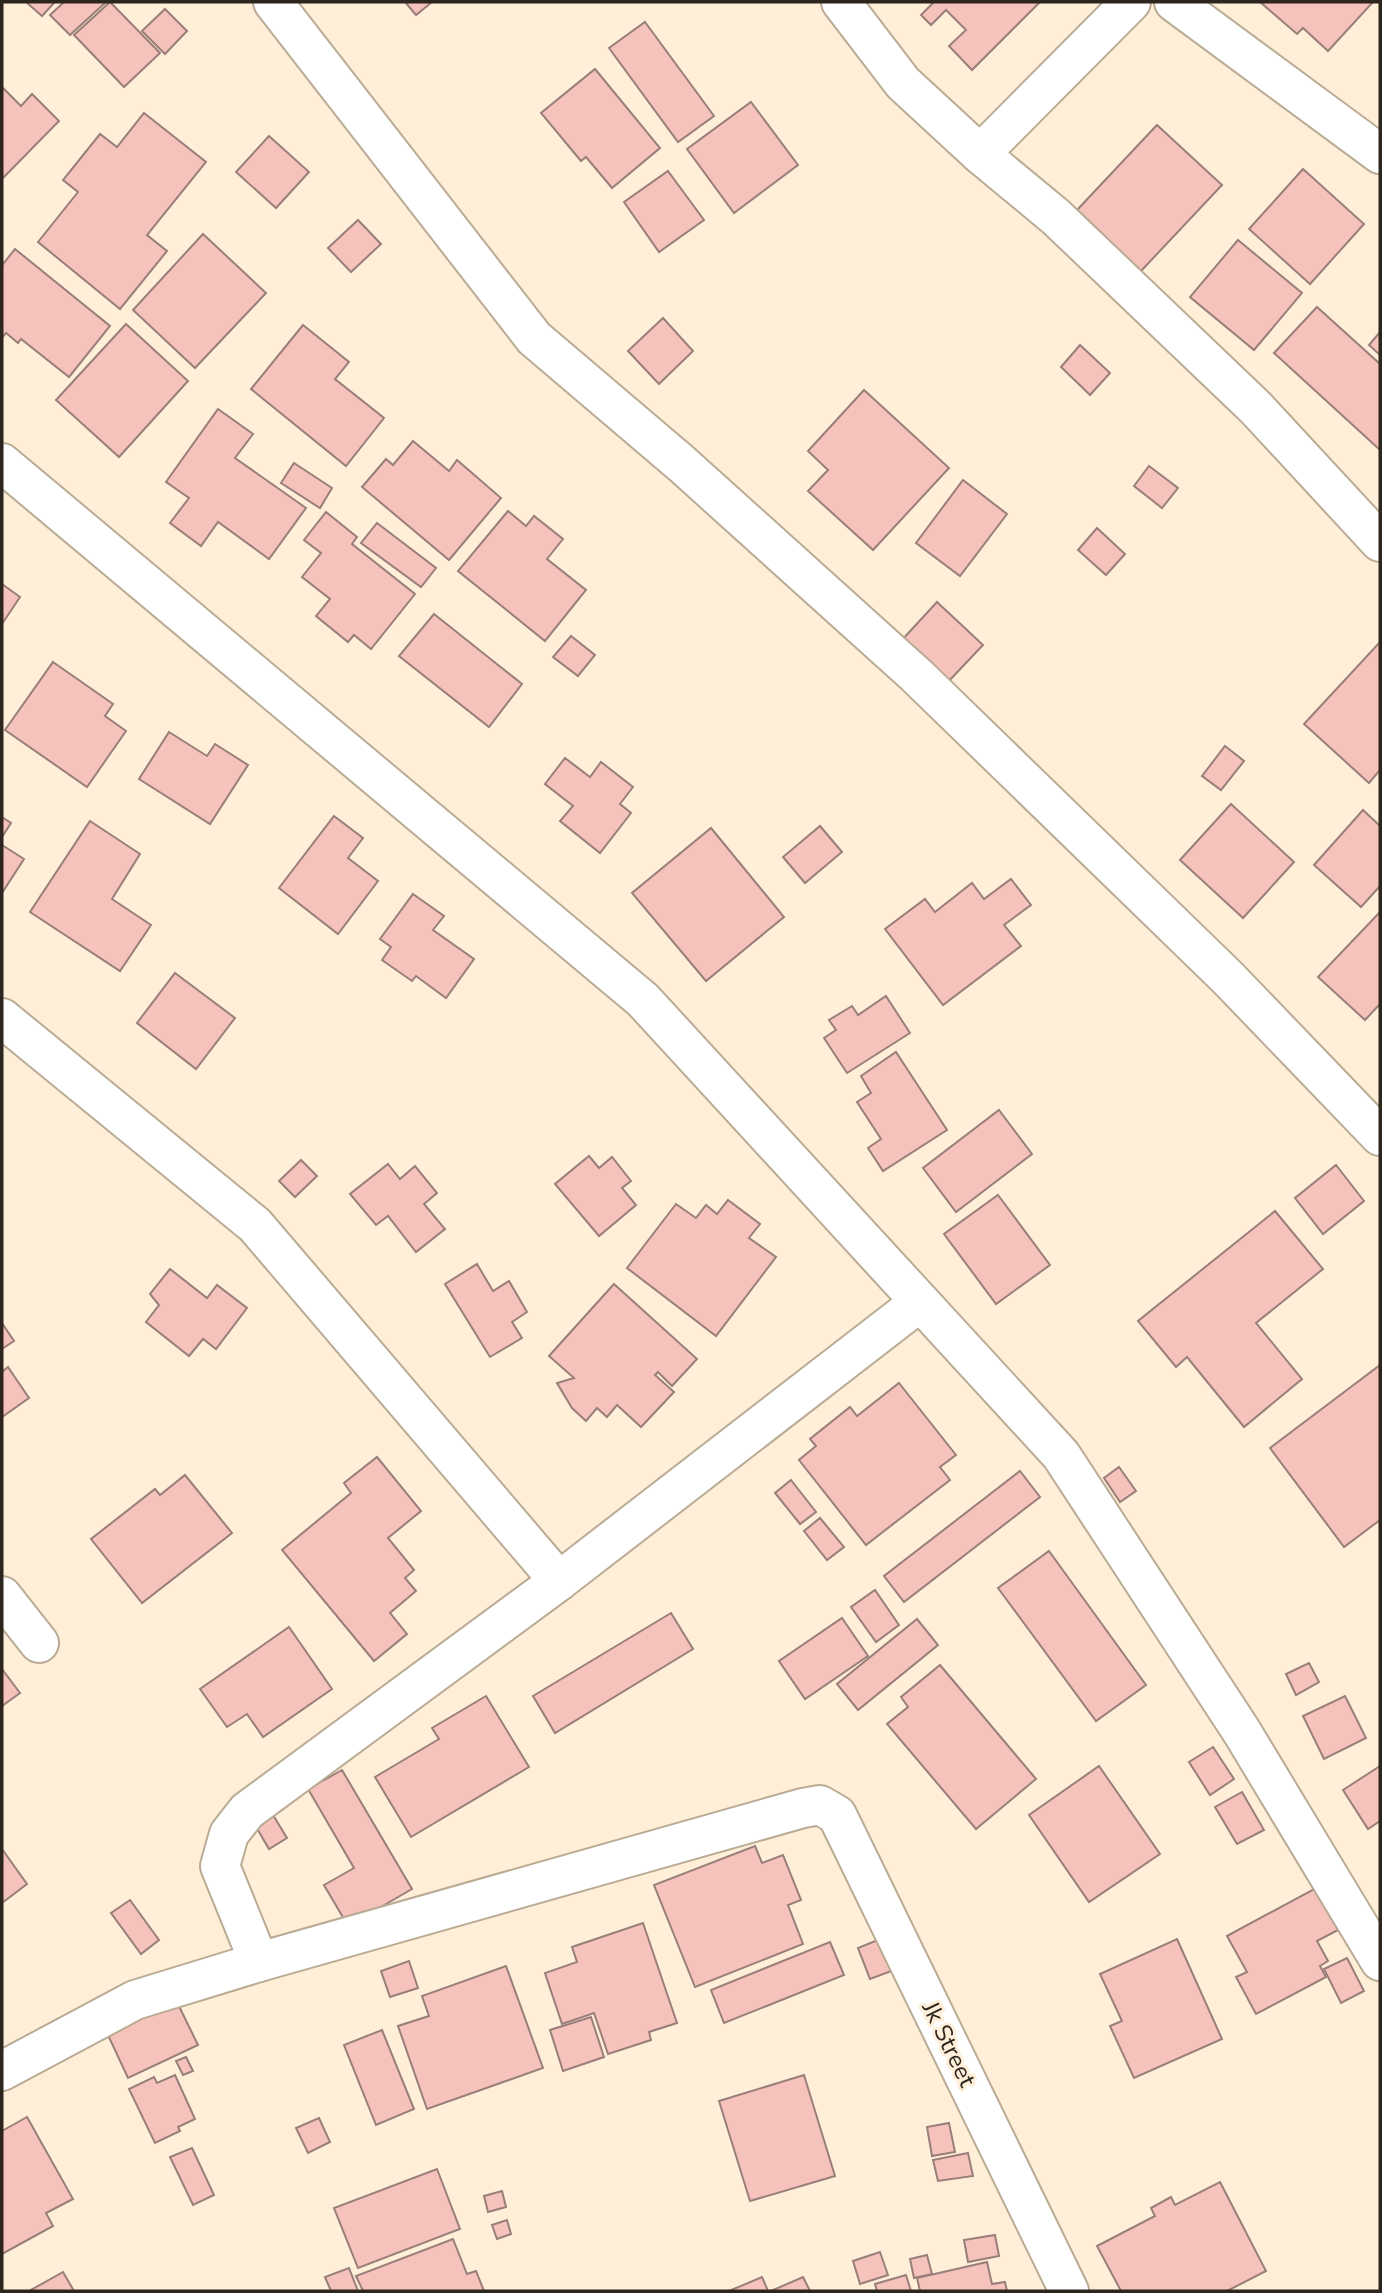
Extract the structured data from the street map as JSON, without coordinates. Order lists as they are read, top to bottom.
{
  "streets": {
    "street": ["Jk Street"]
  }
}
